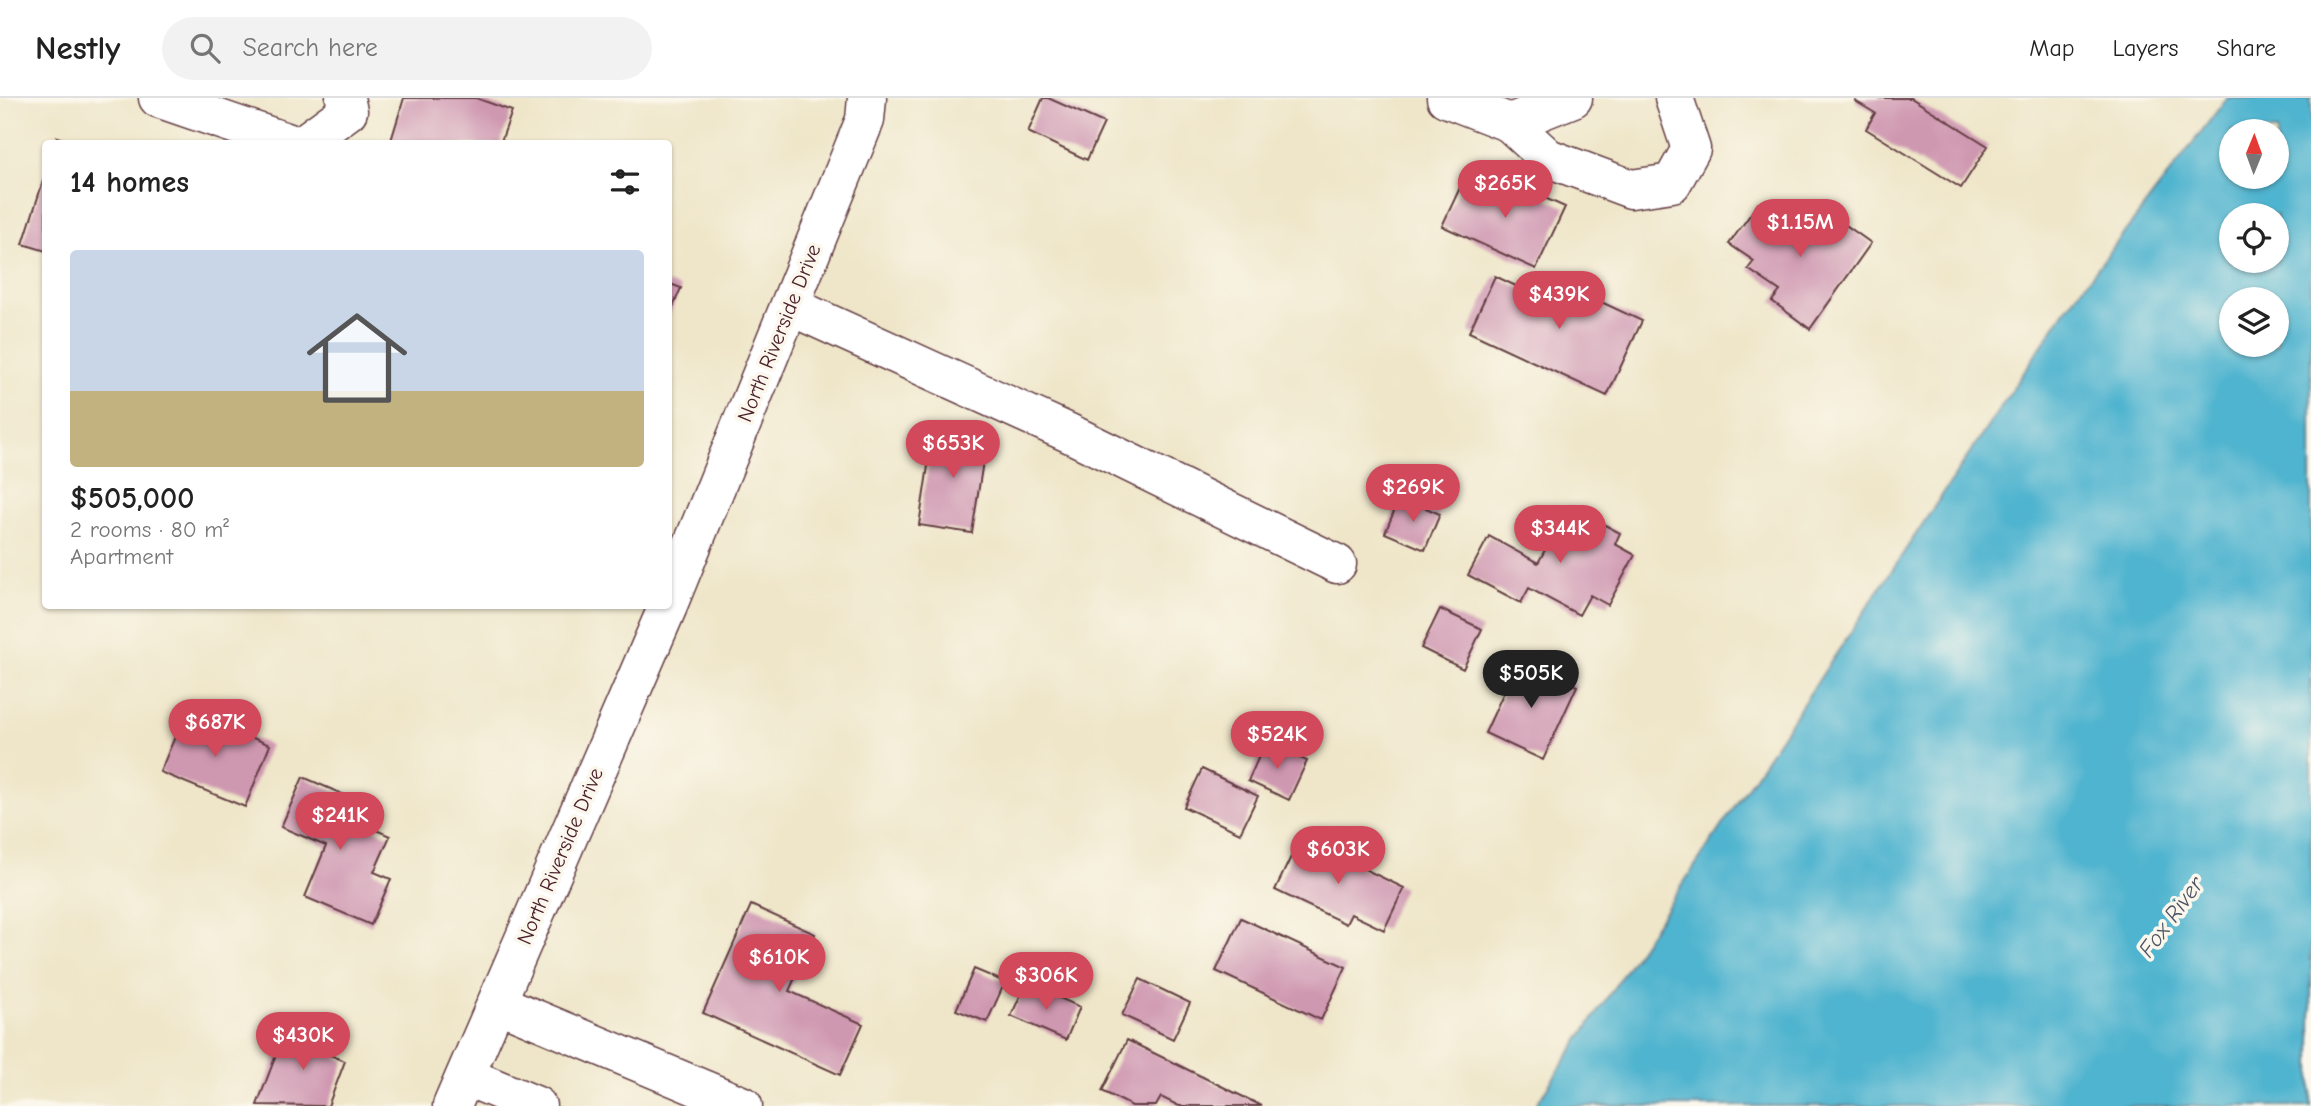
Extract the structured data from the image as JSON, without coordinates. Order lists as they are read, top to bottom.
{
  "streets": {
    "street": ["North Riverside Drive"]
  },
  "water": ["Fox River"],
  "north": "top",
  "page": {
    "header": "Nestly",
    "search": "Search here",
    "nav": ["Map", "Layers", "Share"],
    "heading": "14 homes",
    "price": [
      "$265K",
      "$1.15M",
      "$439K",
      "$653K",
      "$269K",
      "$344K",
      "$505K",
      "$687K",
      "$524K",
      "$241K",
      "$603K",
      "$610K",
      "$306K",
      "$430K"
    ],
    "list": [
      {
        "name": "$505,000",
        "note": "2 rooms · 80 m² · Apartment"
      }
    ]
  }
}
